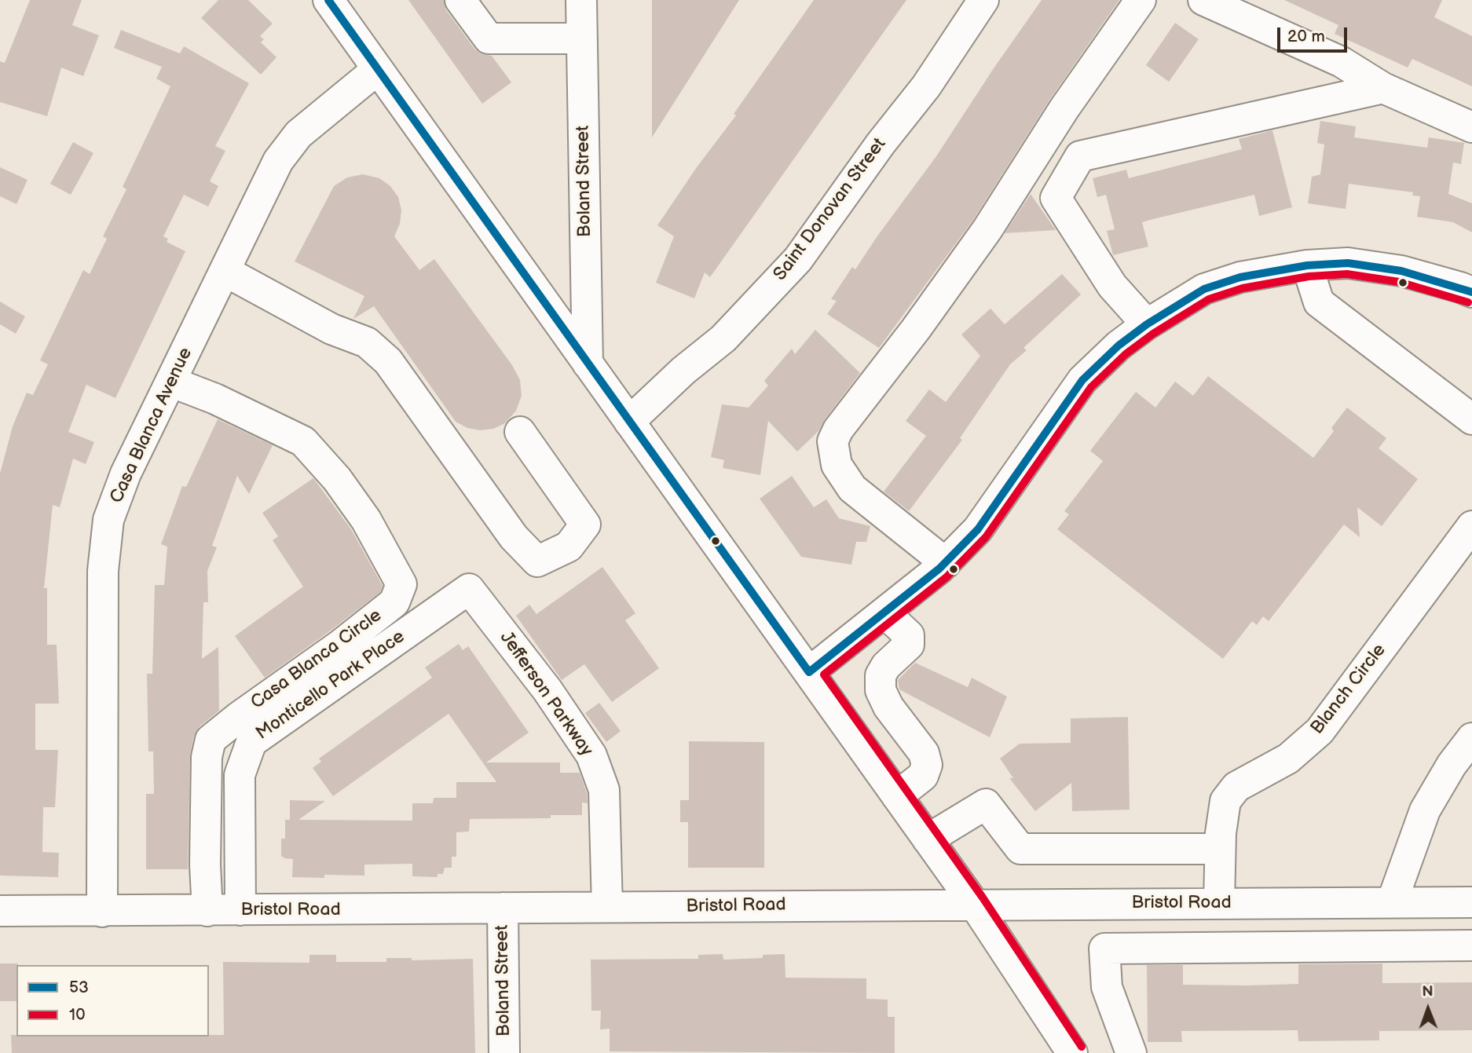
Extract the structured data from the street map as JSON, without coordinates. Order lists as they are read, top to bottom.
{
  "streets": {
    "street": [
      "Boland Street",
      "Saint Donovan Street",
      "Casa Blanca Avenue",
      "Casa Blanca Circle",
      "Monticello Park Place",
      "Blanch Circle",
      "Jefferson Parkway",
      "Bristol Road"
    ]
  },
  "crossings": [
    ["Boland Street", "Bristol Road"],
    ["Casa Blanca Avenue", "Casa Blanca Circle"],
    ["Casa Blanca Avenue", "Bristol Road"],
    ["Casa Blanca Circle", "Bristol Road"],
    ["Monticello Park Place", "Jefferson Parkway"],
    ["Monticello Park Place", "Bristol Road"],
    ["Blanch Circle", "Bristol Road"],
    ["Jefferson Parkway", "Bristol Road"]
  ],
  "lines": ["transit line 53", "transit line 10"],
  "legend": ["53", "10"],
  "scale_bar": "20 m",
  "north": "top"
}
